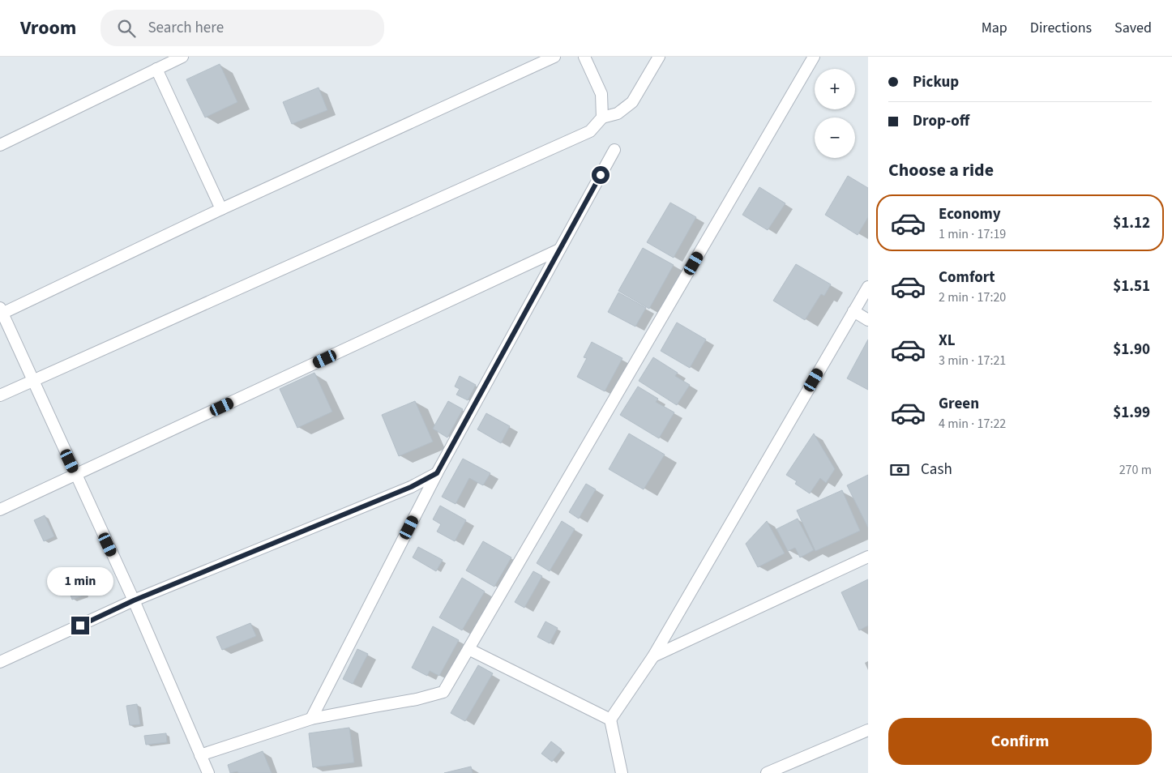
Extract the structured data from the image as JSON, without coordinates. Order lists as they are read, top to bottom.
{
  "page": {
    "header": "Vroom",
    "search": "Search here",
    "nav": ["Map", "Directions", "Saved"],
    "banner": ["Pickup", "Drop-off"],
    "map_buttons": ["+", "−"],
    "heading": "Choose a ride",
    "list": [
      {
        "name": "Economy",
        "note": "1 min · 17:19",
        "value": "$1.12"
      },
      {
        "name": "Comfort",
        "note": "2 min · 17:20",
        "value": "$1.51"
      },
      {
        "name": "XL",
        "note": "3 min · 17:21",
        "value": "$1.90"
      },
      {
        "name": "Green",
        "note": "4 min · 17:22",
        "value": "$1.99"
      }
    ],
    "pay": ["Cash", "270 m"],
    "bubble": "1 min",
    "buttons": "Confirm"
  }
}
